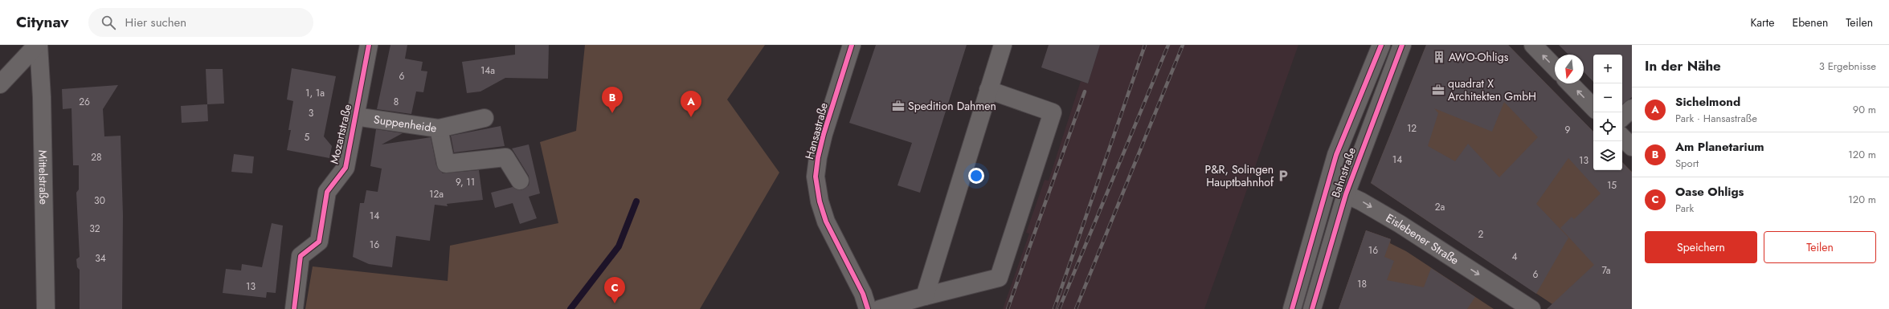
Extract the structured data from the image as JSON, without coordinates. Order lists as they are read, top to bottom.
{
  "streets": {
    "street": [
      "Suppenheide",
      "Hansastraße",
      "Mozartstraße",
      "Bahnstraße",
      "Mittelstraße",
      "Eislebener Straße"
    ]
  },
  "crossings": [
    ["Suppenheide", "Mozartstraße"],
    ["Bahnstraße", "Eislebener Straße"]
  ],
  "one_way": ["Eislebener Straße"],
  "places": {
    "building": ["AWO-Ohligs"],
    "office": ["quadrat X Architekten GmbH", "Spedition Dahmen"],
    "parking": ["P&R, Solingen Hauptbahnhof"]
  },
  "house_numbers": [
    "14a",
    "6",
    "1, 1a",
    "26",
    "8",
    "3",
    "12",
    "9",
    "5",
    "28",
    "14",
    "13",
    "9, 11",
    "15",
    "12a",
    "30",
    "2a",
    "14",
    "32",
    "2",
    "16",
    "16",
    "4",
    "34",
    "7a",
    "6",
    "18",
    "13"
  ],
  "north": "bottom",
  "page": {
    "header": "Citynav",
    "search": "Hier suchen",
    "nav": ["Karte", "Ebenen", "Teilen"],
    "heading": ["In der Nähe", "3 Ergebnisse"],
    "map_buttons": ["+", "−"],
    "pins": ["B", "A", "C"],
    "list": [
      {
        "mark": "A",
        "name": "Sichelmond",
        "note": "Park · Hansastraße",
        "value": "90 m"
      },
      {
        "mark": "B",
        "name": "Am Planetarium",
        "note": "Sport",
        "value": "120 m"
      },
      {
        "mark": "C",
        "name": "Oase Ohligs",
        "note": "Park",
        "value": "120 m"
      }
    ],
    "buttons": ["Speichern", "Teilen"]
  }
}
